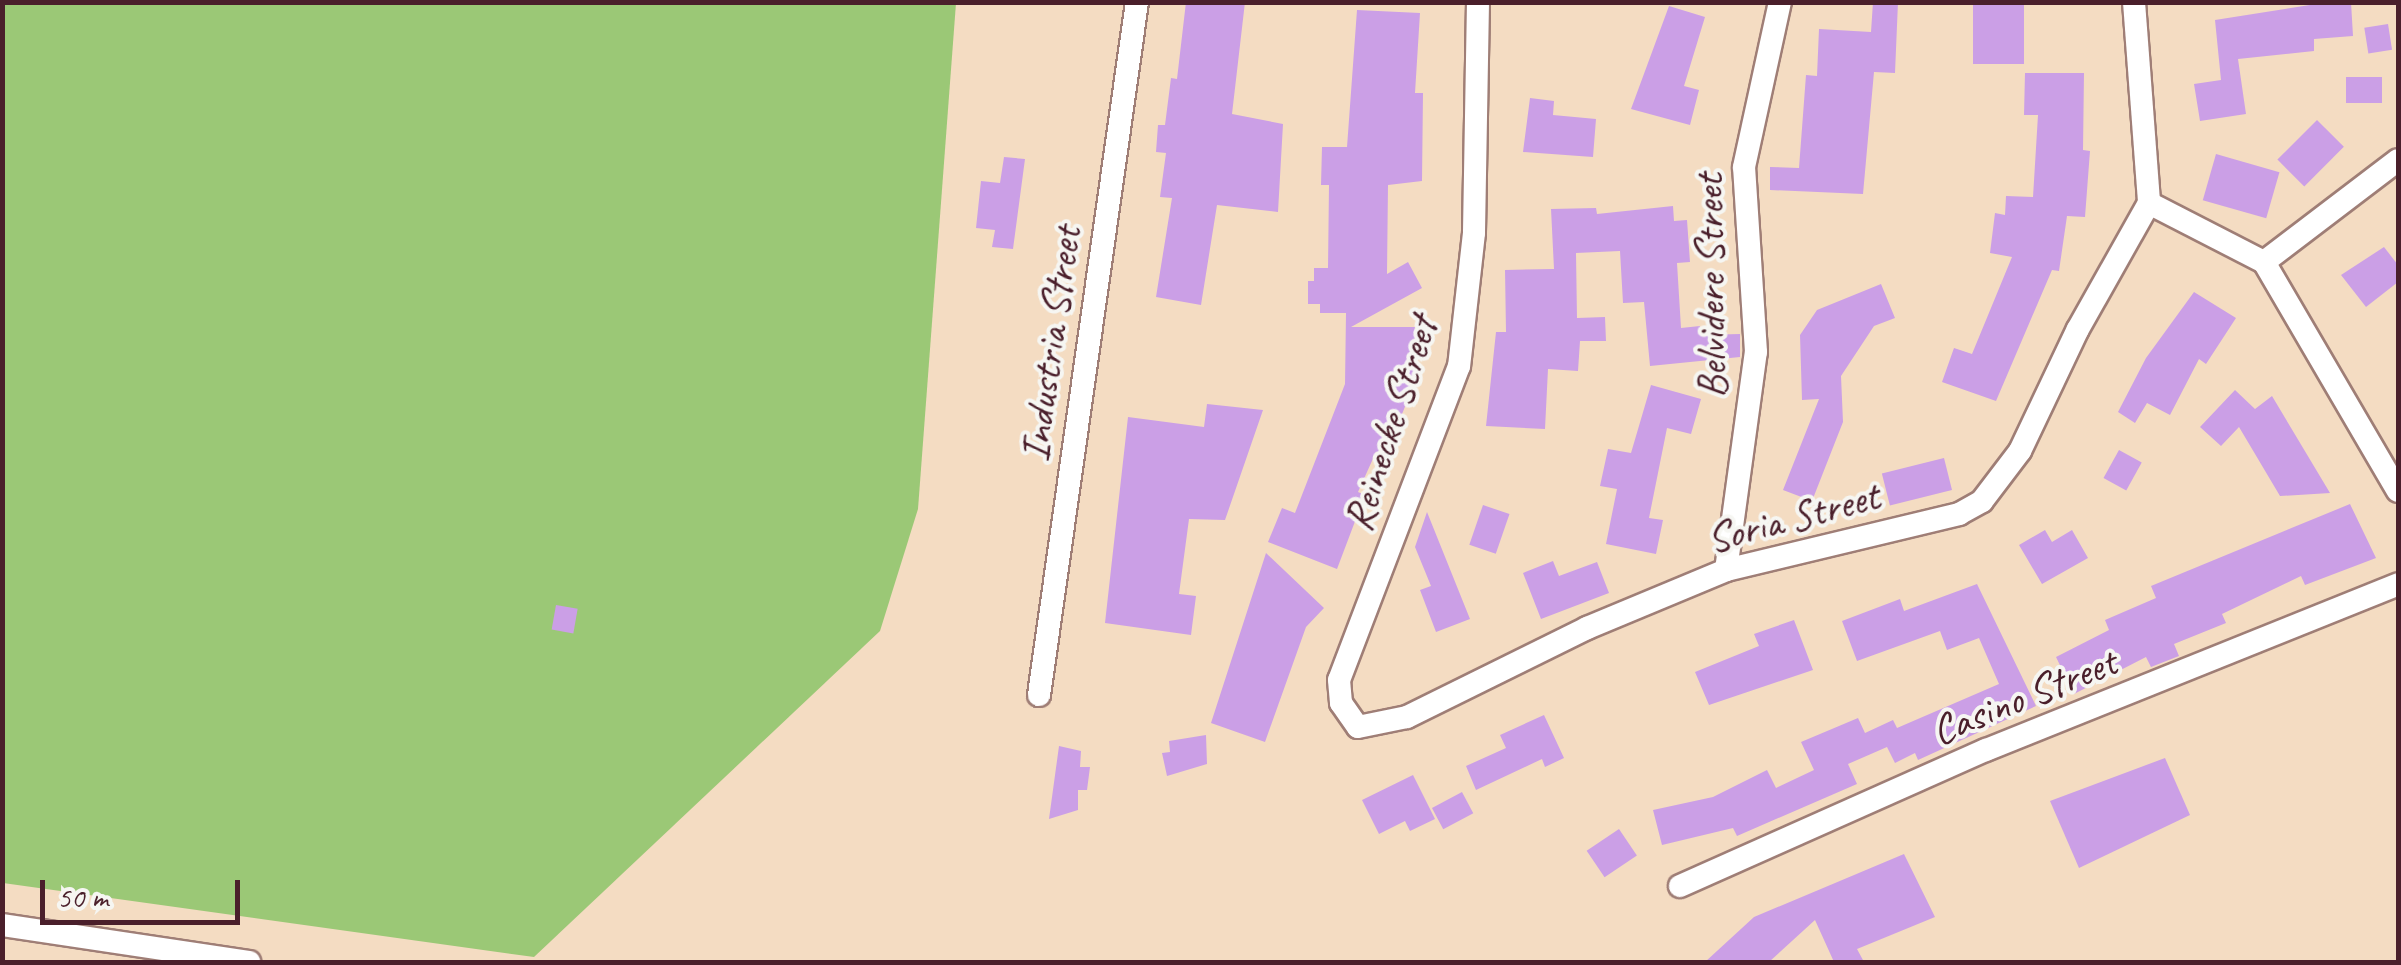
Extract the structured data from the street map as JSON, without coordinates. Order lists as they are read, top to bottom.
{
  "streets": {
    "street": [
      "Belvidere Street",
      "Industria Street",
      "Reinecke Street",
      "Soria Street",
      "Casino Street"
    ]
  },
  "crossings": [
    ["Belvidere Street", "Soria Street"],
    ["Reinecke Street", "Soria Street"]
  ],
  "scale_bar": "50 m"
}
